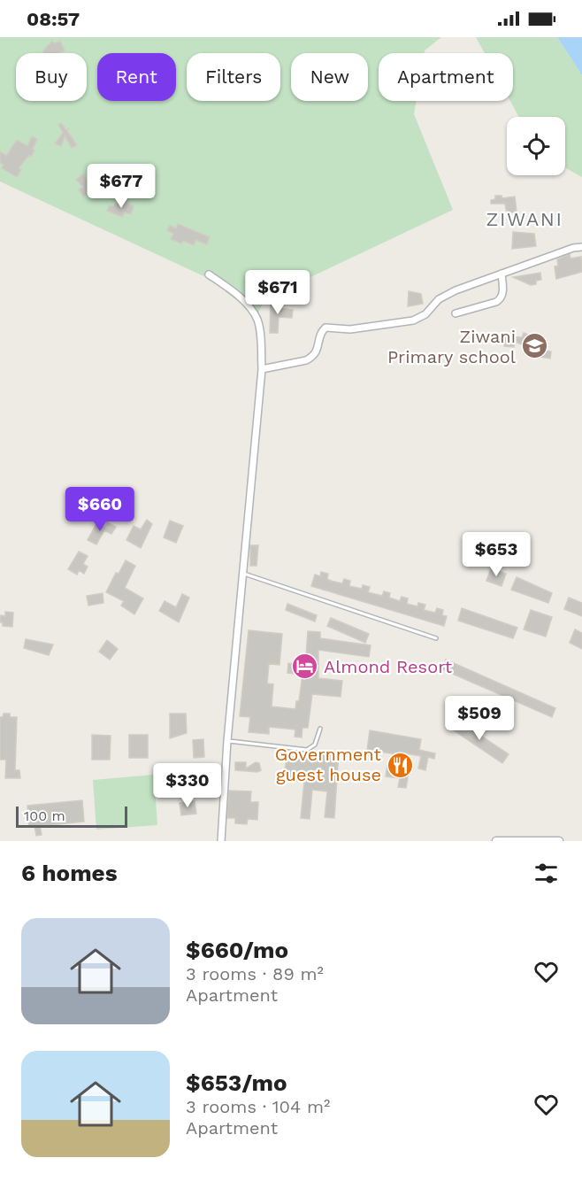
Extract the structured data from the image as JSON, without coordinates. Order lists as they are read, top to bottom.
{
  "districts": ["ZIWANI"],
  "places": {
    "school or university": ["Ziwani Primary school"],
    "hotel": ["Almond Resort"],
    "restaurant": ["Government guest house"]
  },
  "scale_bar": "100 m",
  "page": {
    "status": "08:57",
    "chip": [
      "Buy",
      "Rent",
      "Filters",
      "New",
      "Apartment"
    ],
    "price": [
      "$677",
      "$671",
      "$660",
      "$653",
      "$509",
      "$330"
    ],
    "scale": "100 m",
    "heading": "6 homes",
    "list": [
      {
        "name": "$660/mo",
        "note": "3 rooms · 89 m² · Apartment"
      },
      {
        "name": "$653/mo",
        "note": "3 rooms · 104 m² · Apartment"
      }
    ]
  }
}
